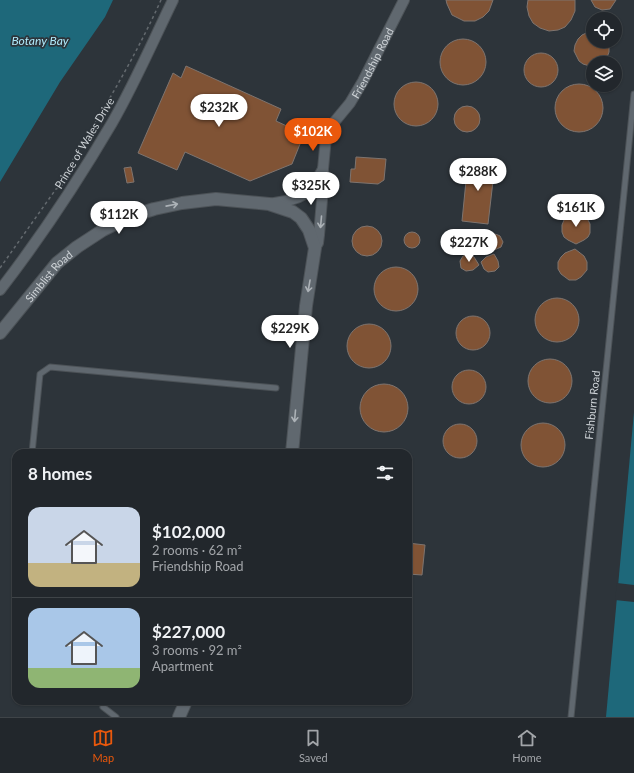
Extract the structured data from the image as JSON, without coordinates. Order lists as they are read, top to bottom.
{
  "streets": {
    "street": ["Friendship Road", "Prince of Wales Drive", "Simblist Road"],
    "lane": ["Fishburn Road"]
  },
  "crossings": [
    ["Friendship Road", "Simblist Road"]
  ],
  "one_way": ["Friendship Road", "Simblist Road"],
  "water": ["Botany Bay"],
  "page": {
    "price": [
      "$232K",
      "$102K",
      "$288K",
      "$325K",
      "$161K",
      "$112K",
      "$227K",
      "$229K"
    ],
    "heading": "8 homes",
    "list": [
      {
        "name": "$102,000",
        "note": "2 rooms · 62 m² · Friendship Road"
      },
      {
        "name": "$227,000",
        "note": "3 rooms · 92 m² · Apartment"
      }
    ],
    "tabs": ["Map", "Saved", "Home"]
  }
}
